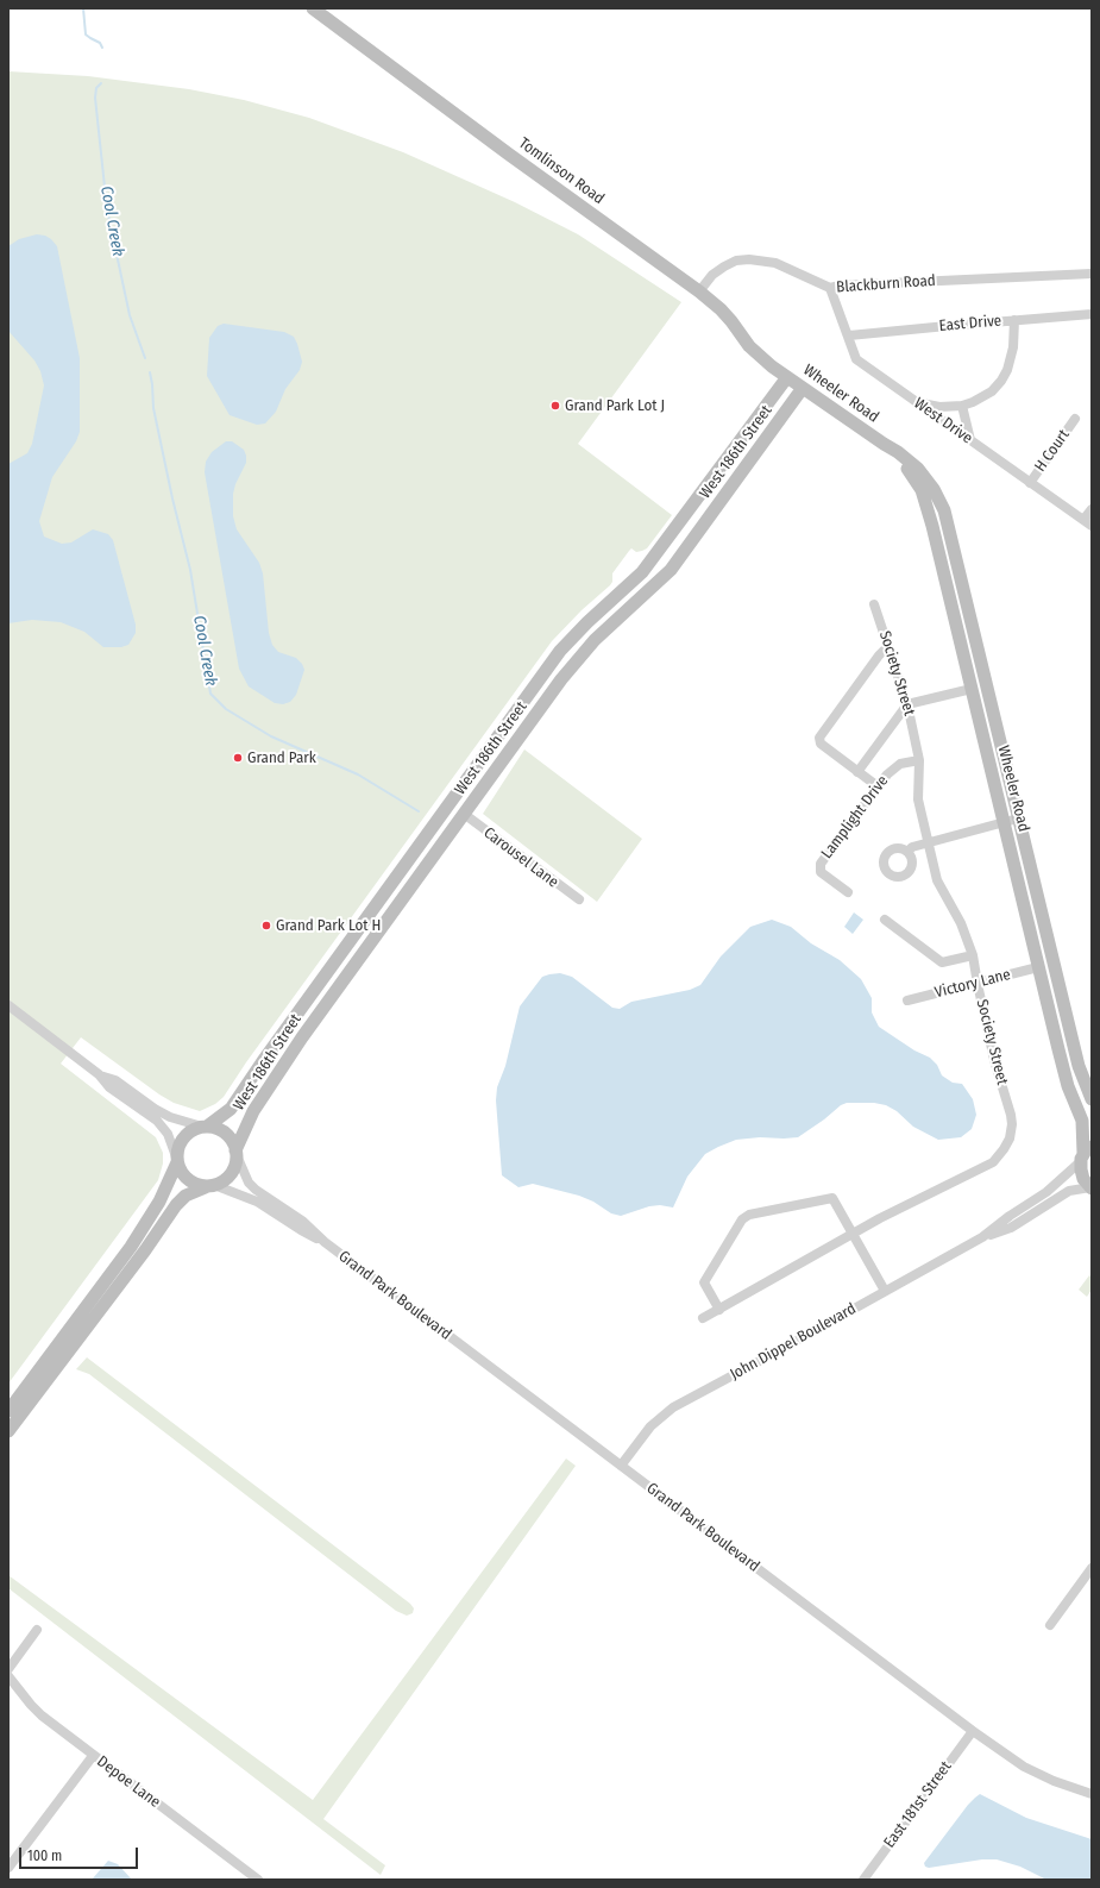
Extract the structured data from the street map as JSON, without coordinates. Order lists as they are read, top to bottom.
{
  "streets": {
    "street": [
      "Tomlinson Road",
      "Blackburn Road",
      "East Drive",
      "Wheeler Road",
      "West Drive",
      "H Court",
      "West 186th Street",
      "Society Street",
      "Lamplight Drive",
      "Carousel Lane",
      "Victory Lane",
      "Grand Park Boulevard",
      "John Dippel Boulevard",
      "Depoe Lane",
      "East 181st Street"
    ]
  },
  "crossings": [
    ["Tomlinson Road", "Blackburn Road"],
    ["Tomlinson Road", "Wheeler Road"],
    ["Tomlinson Road", "West 186th Street"],
    ["Blackburn Road", "West Drive"],
    ["East Drive", "West Drive"],
    ["Wheeler Road", "West 186th Street"],
    ["Wheeler Road", "Victory Lane"],
    ["Wheeler Road", "John Dippel Boulevard"],
    ["West Drive", "H Court"],
    ["West 186th Street", "Carousel Lane"],
    ["West 186th Street", "Grand Park Boulevard"],
    ["Society Street", "Lamplight Drive"],
    ["Society Street", "Victory Lane"],
    ["Grand Park Boulevard", "John Dippel Boulevard"],
    ["Grand Park Boulevard", "East 181st Street"]
  ],
  "water": ["Cool Creek"],
  "places": ["Grand Park Lot J", "Grand Park", "Grand Park Lot H"],
  "scale_bar": "100 m"
}
